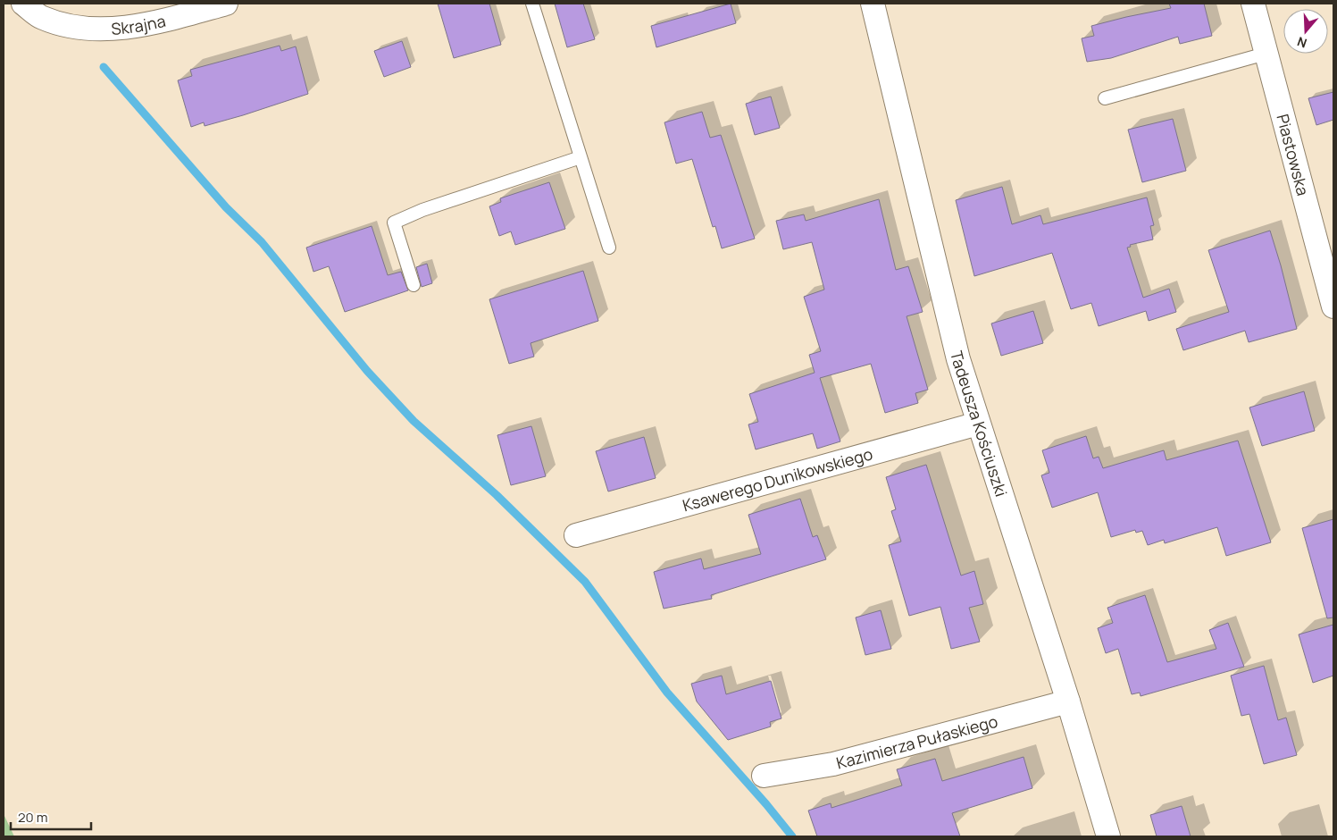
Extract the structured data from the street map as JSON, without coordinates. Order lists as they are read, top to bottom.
{
  "streets": {
    "street": [
      "Skrajna",
      "Piastowska",
      "Tadeusza Kościuszki",
      "Ksawerego Dunikowskiego",
      "Kazimierza Pułaskiego"
    ]
  },
  "crossings": [
    ["Tadeusza Kościuszki", "Ksawerego Dunikowskiego"],
    ["Tadeusza Kościuszki", "Kazimierza Pułaskiego"]
  ],
  "scale_bar": "20 m",
  "north": "bottom"
}
